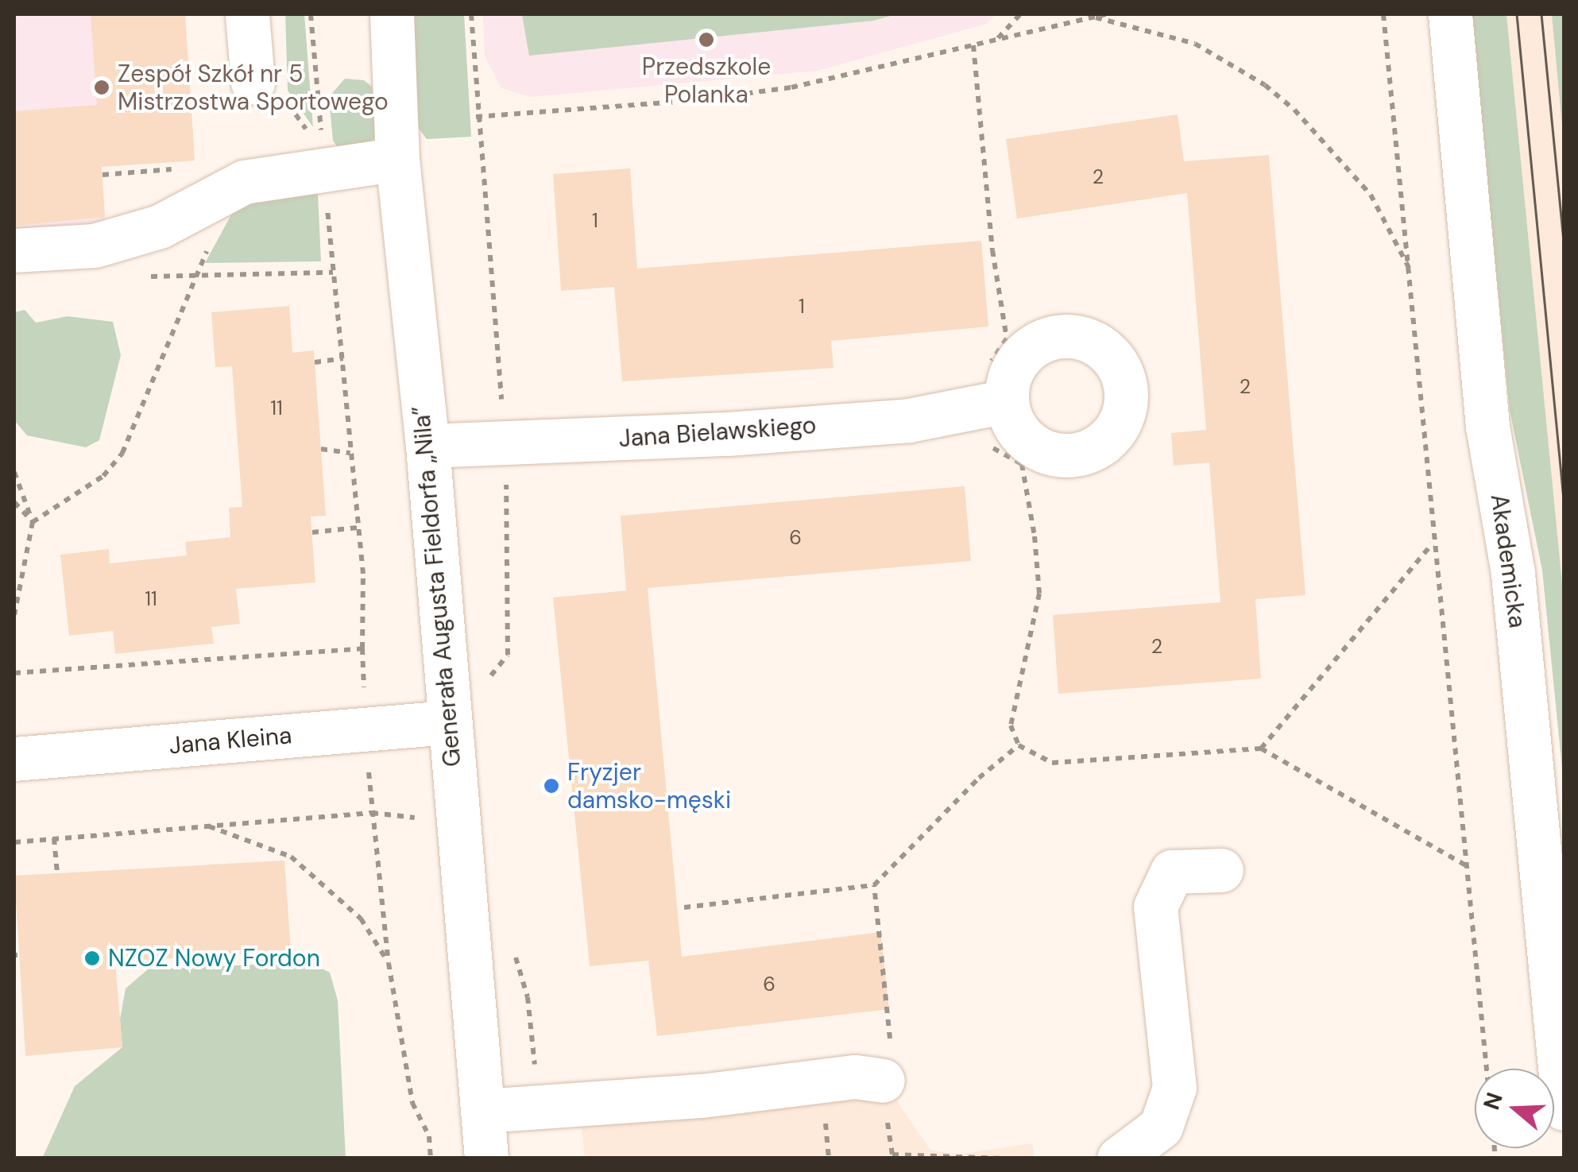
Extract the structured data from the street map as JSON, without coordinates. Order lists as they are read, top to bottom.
{
  "streets": {
    "street": [
      "Jana Bielawskiego",
      "Akademicka",
      "Generała Augusta Fieldorfa „Nila”",
      "Jana Kleina"
    ]
  },
  "crossings": [
    ["Jana Bielawskiego", "Generała Augusta Fieldorfa „Nila”"],
    ["Generała Augusta Fieldorfa „Nila”", "Jana Kleina"]
  ],
  "places": [
    "Przedszkole Polanka",
    "Zespół Szkół nr 5 Mistrzostwa Sportowego",
    "Fryzjer damsko-męski",
    "NZOZ Nowy Fordon"
  ],
  "house_numbers": [
    "2",
    "1",
    "1",
    "2",
    "11",
    "6",
    "11",
    "2",
    "6"
  ],
  "north": "left"
}
